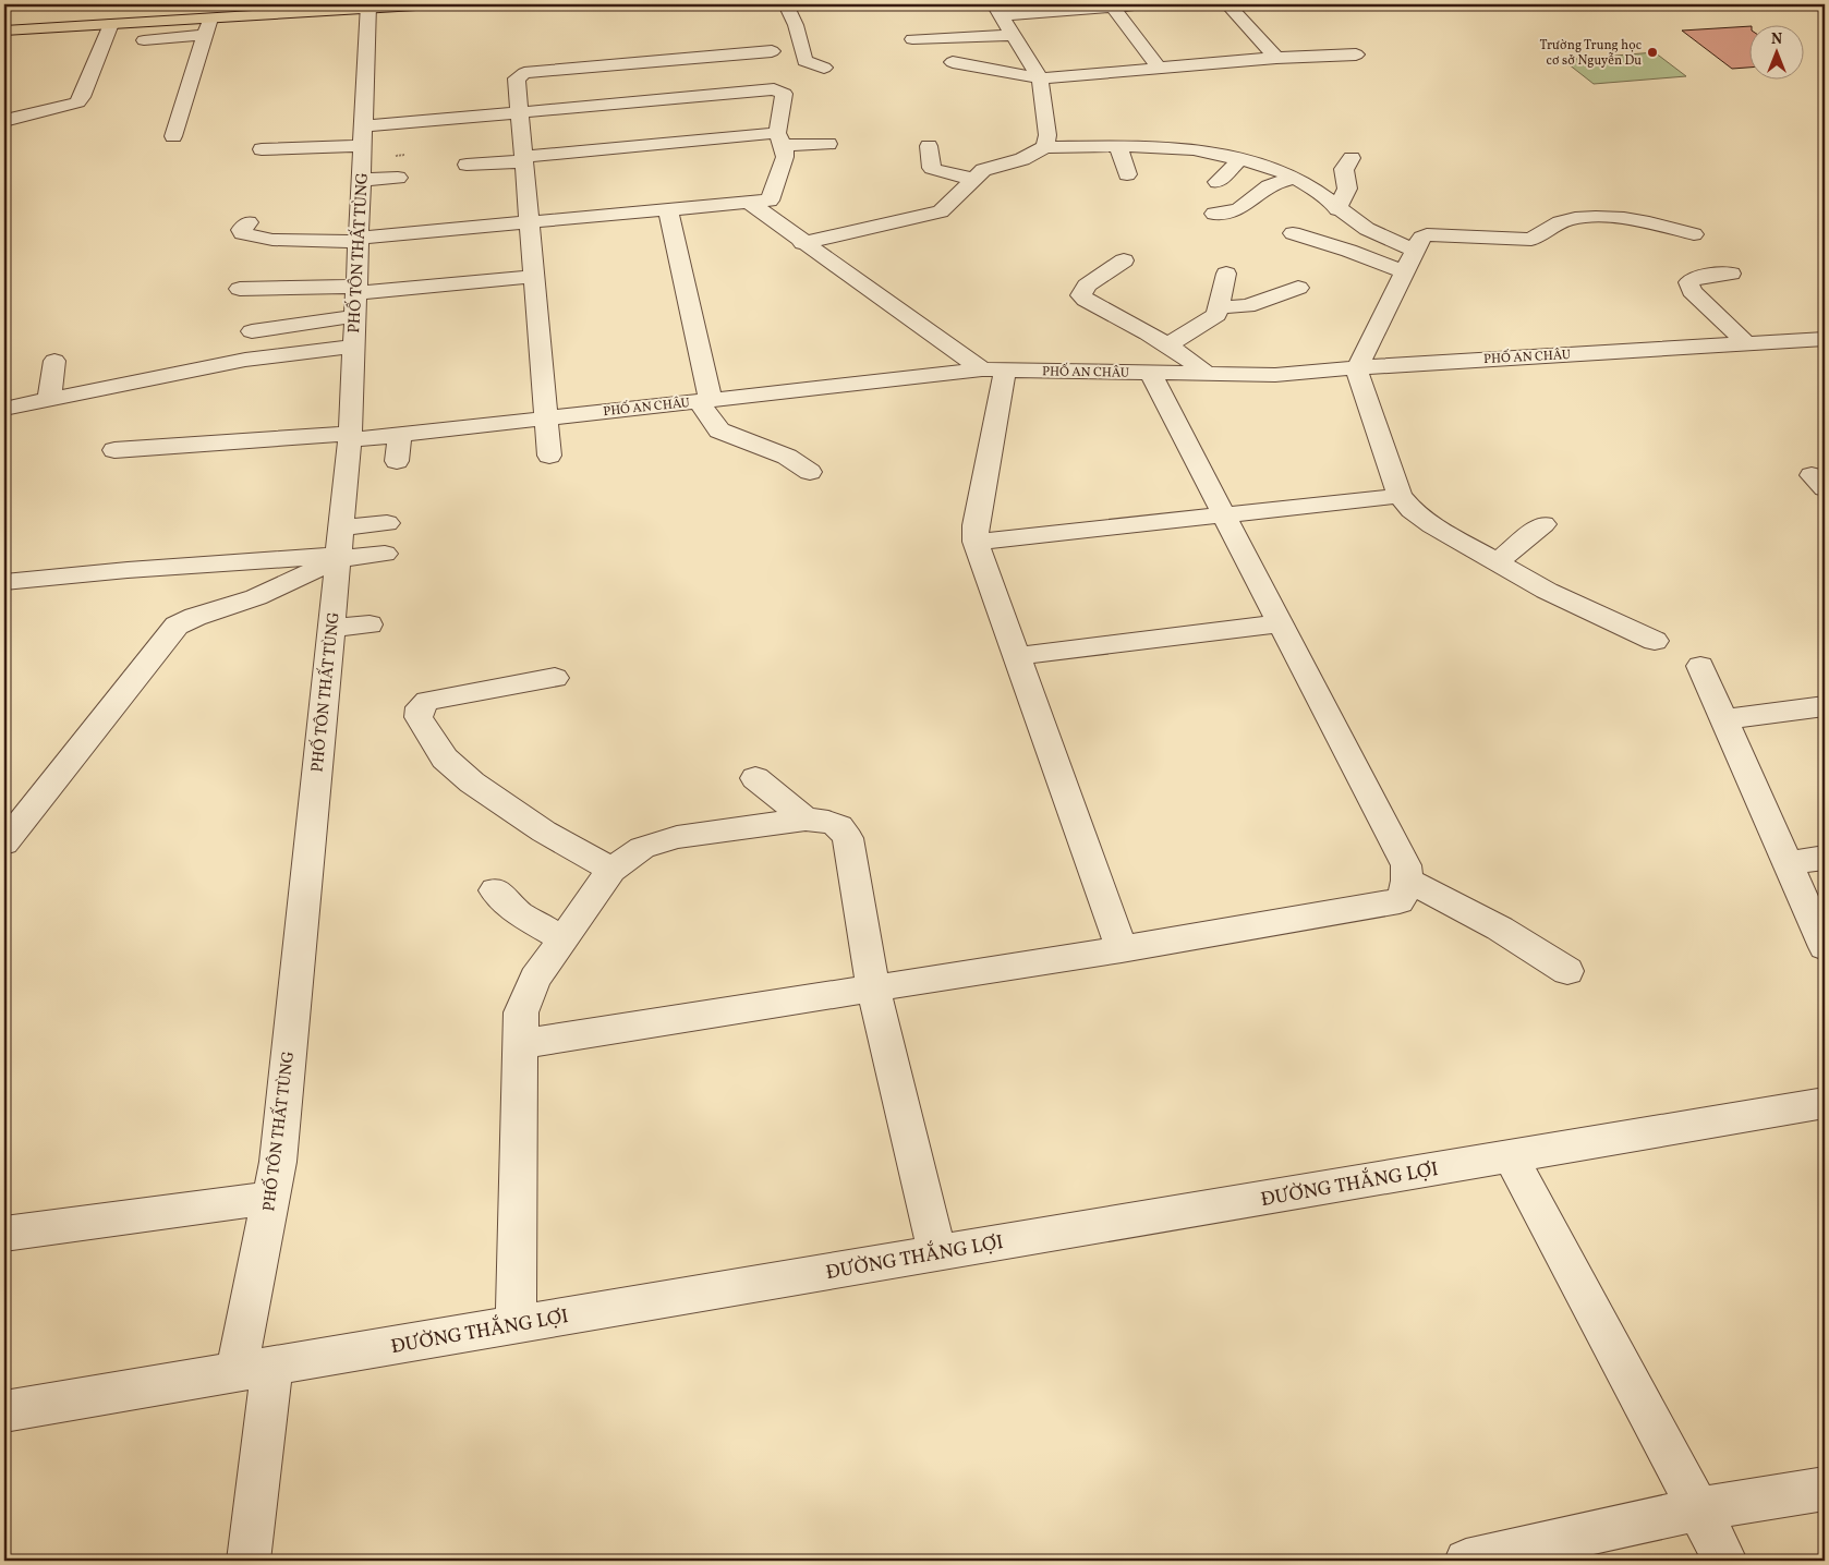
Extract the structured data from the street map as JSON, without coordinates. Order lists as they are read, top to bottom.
{
  "streets": {
    "street": ["PHỐ TÔN THẤT TÙNG", "PHỐ AN CHÂU", "ĐƯỜNG THẮNG LỢI"]
  },
  "crossings": [
    ["PHỐ TÔN THẤT TÙNG", "PHỐ AN CHÂU"],
    ["PHỐ TÔN THẤT TÙNG", "ĐƯỜNG THẮNG LỢI"]
  ],
  "places": ["Trường Trung học cơ sở Nguyễn Du"],
  "north": "top"
}
